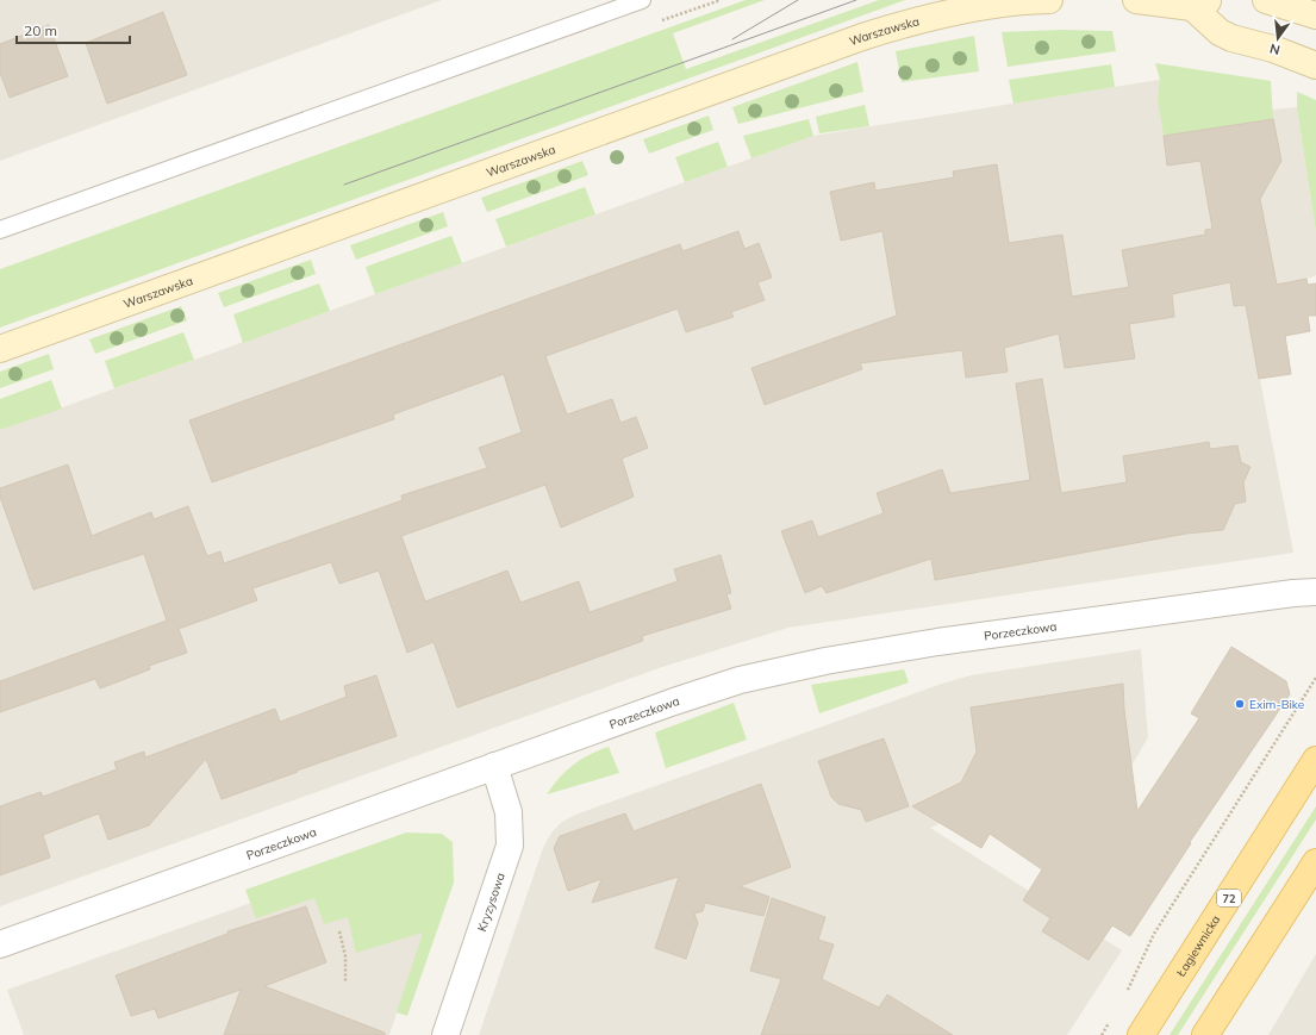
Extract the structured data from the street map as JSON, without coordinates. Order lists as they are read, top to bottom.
{
  "streets": {
    "main road": ["72", "Łagiewnicka"],
    "street": ["Warszawska", "Porzeczkowa", "Kryzysowa"]
  },
  "crossings": [
    ["Porzeczkowa", "Kryzysowa"]
  ],
  "places": ["Exim-Bike"],
  "scale_bar": "20 m",
  "north": "bottom"
}
